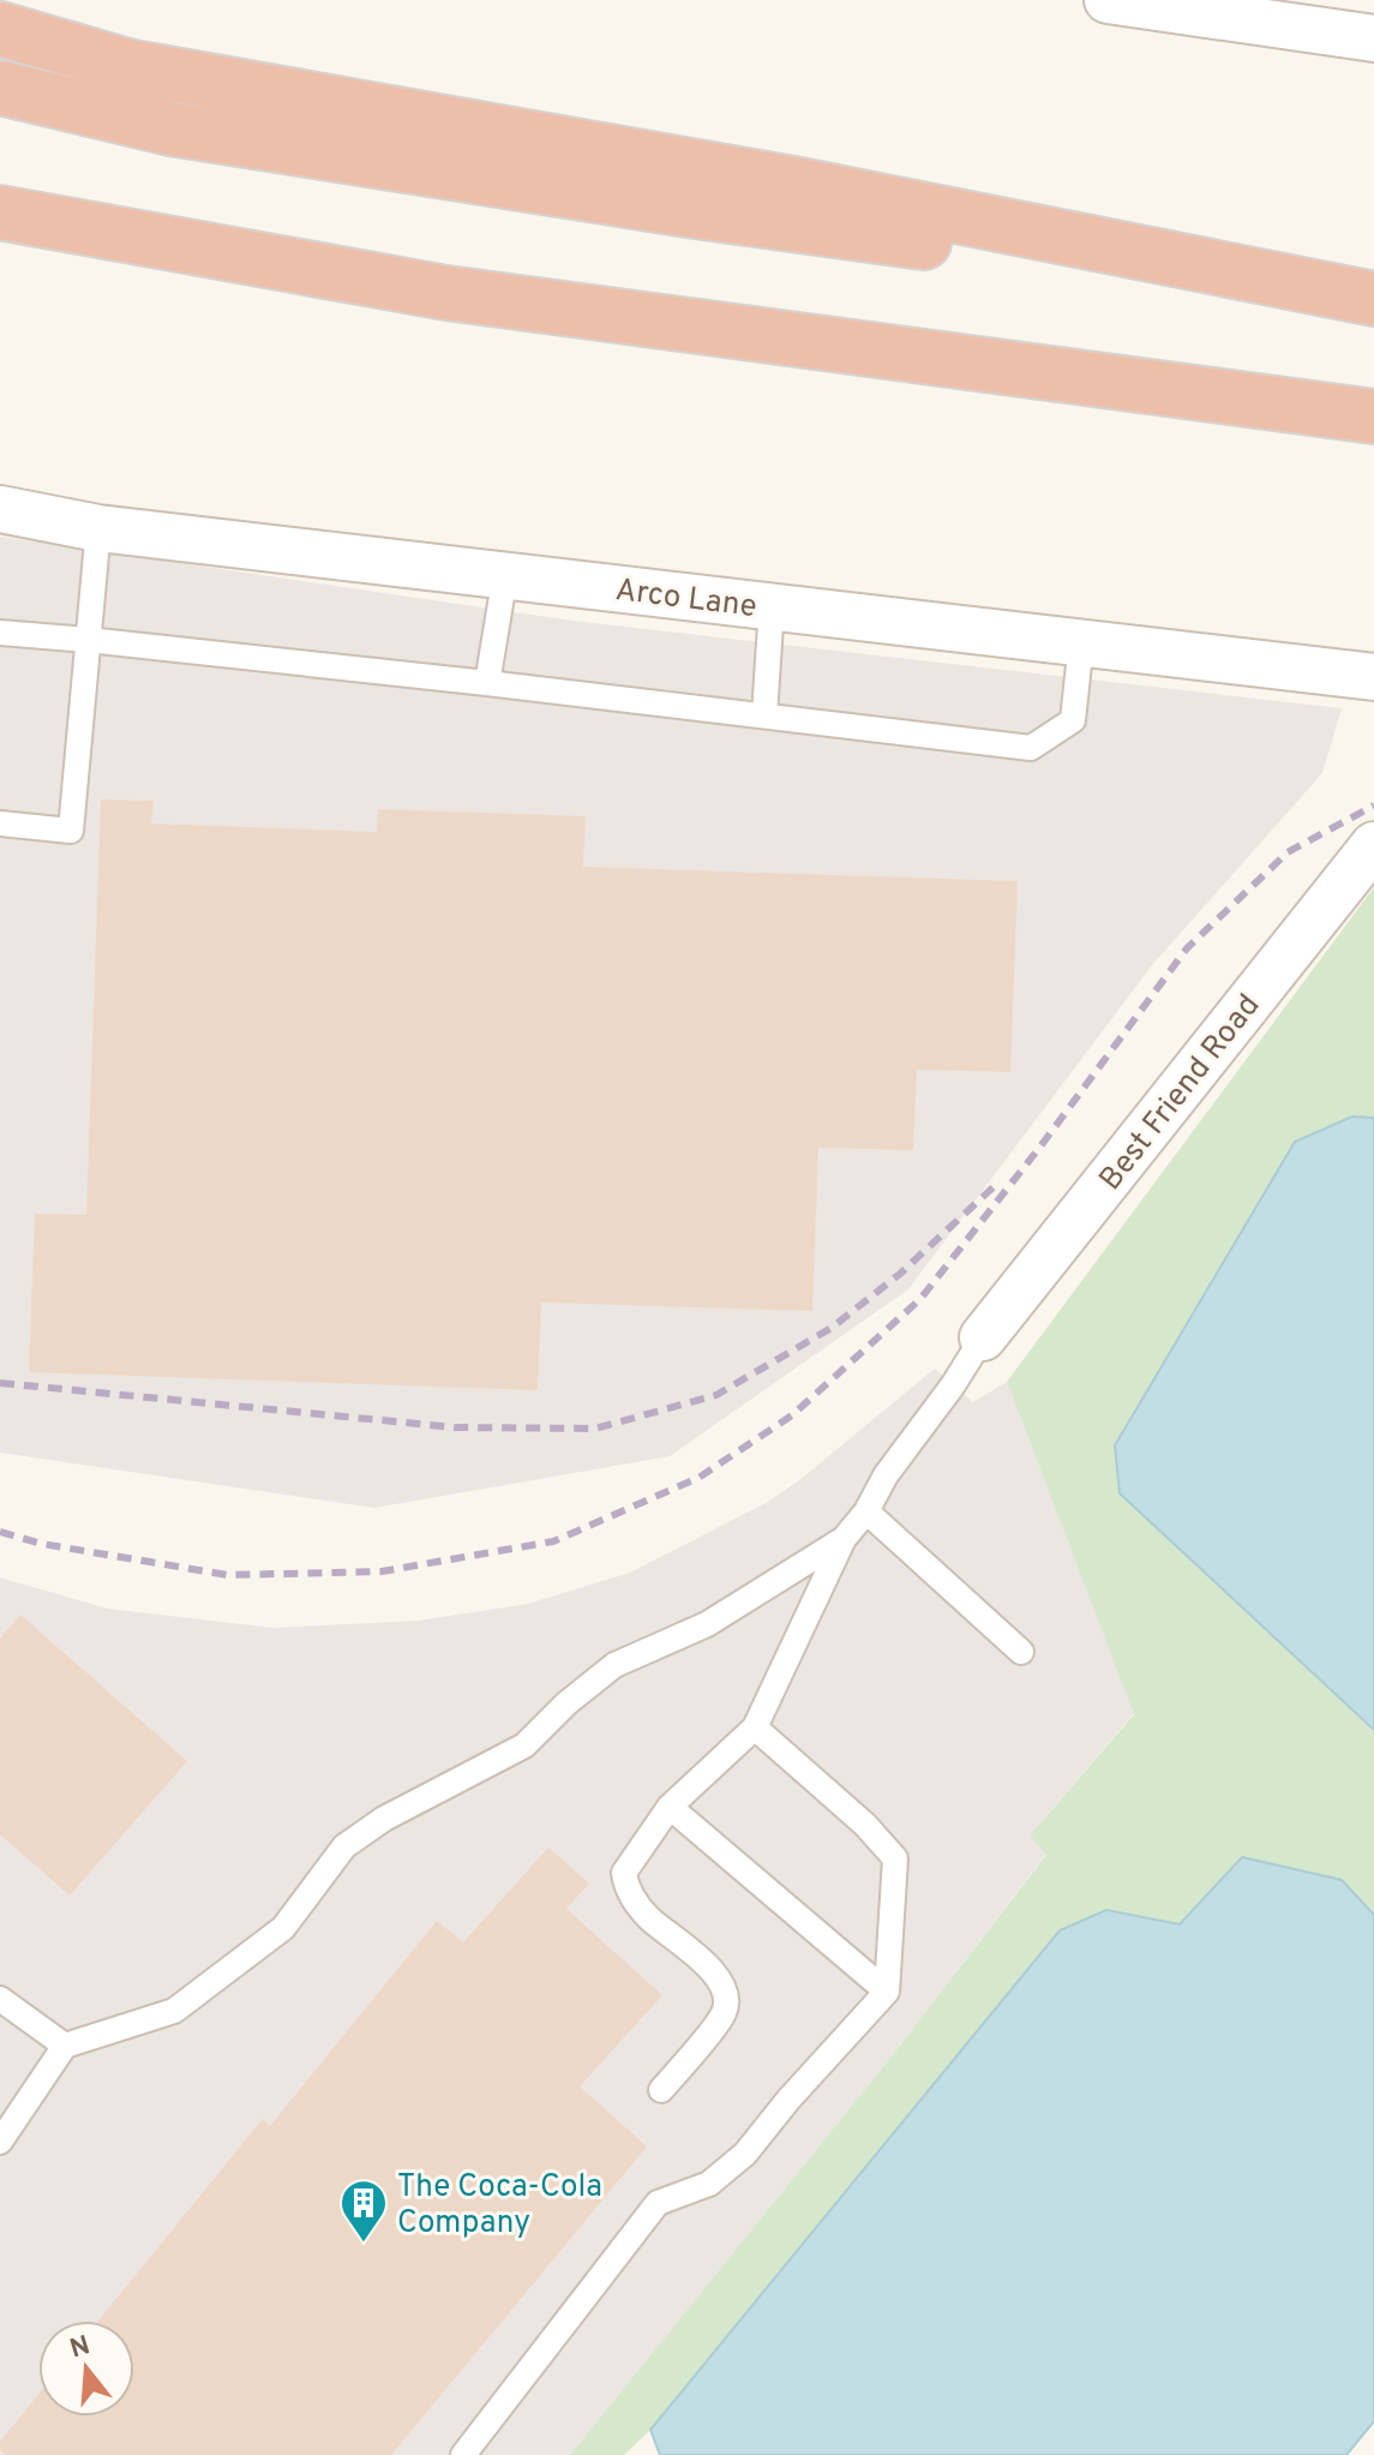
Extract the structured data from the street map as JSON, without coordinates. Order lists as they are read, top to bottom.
{
  "streets": {
    "street": ["Arco Lane", "Best Friend Road"]
  },
  "places": {
    "building": ["The Coca-Cola Company"]
  },
  "north": "top"
}
